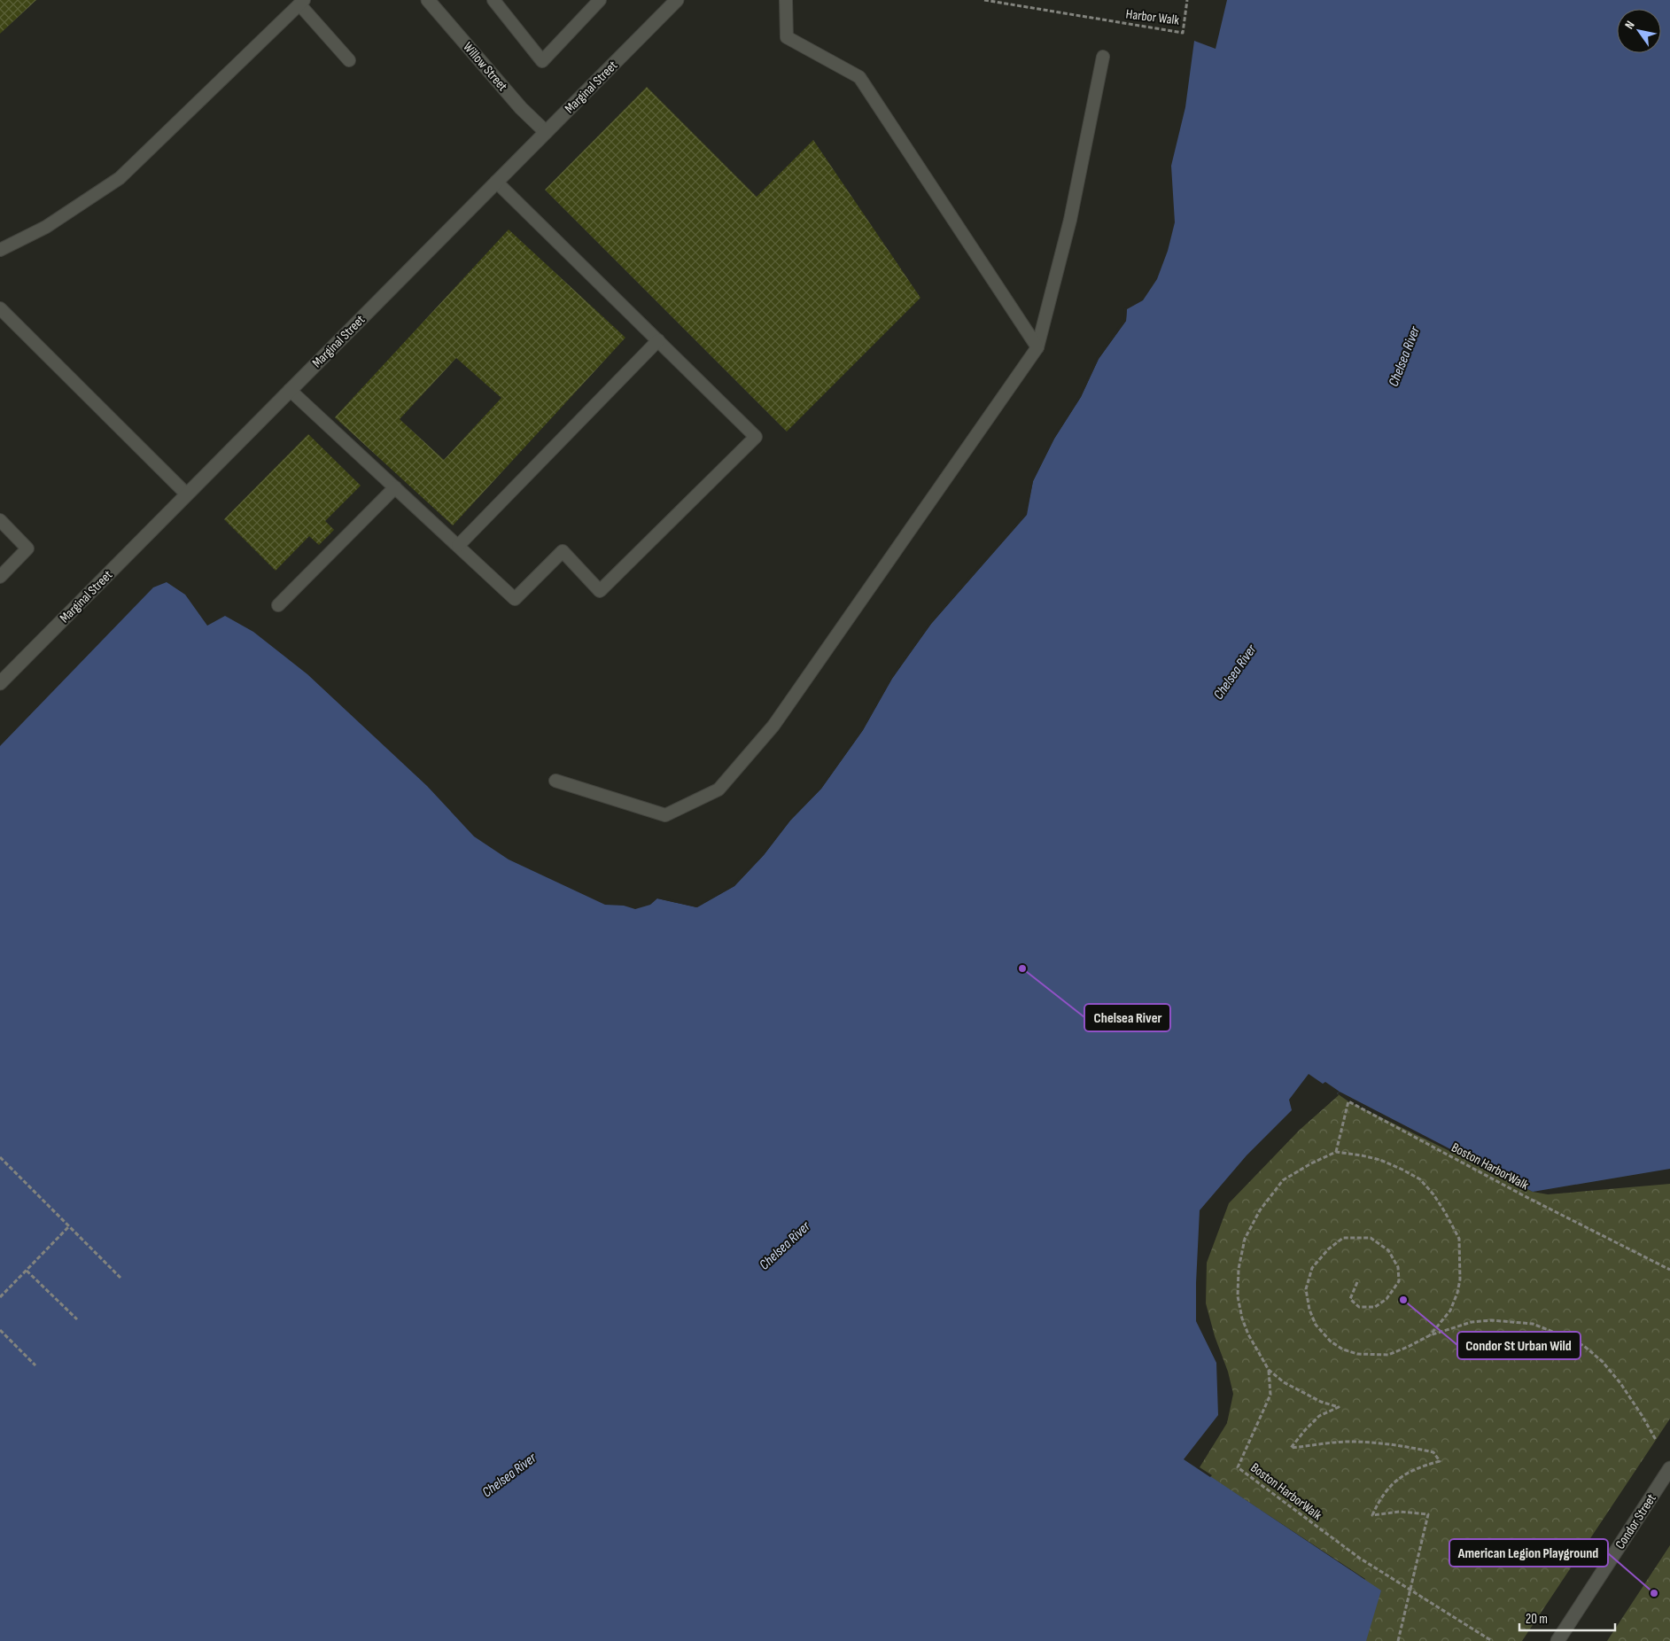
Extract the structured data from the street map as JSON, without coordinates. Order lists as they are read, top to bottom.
{
  "streets": {
    "main road": ["Willow Street", "Marginal Street", "Condor Street"],
    "path": ["Harbor Walk", "Boston HarborWalk"]
  },
  "crossings": [
    ["Willow Street", "Marginal Street"]
  ],
  "water": ["Chelsea River"],
  "places": ["Chelsea River", "Condor St Urban Wild", "American Legion Playground"],
  "scale_bar": "20 m",
  "north": "top left"
}
